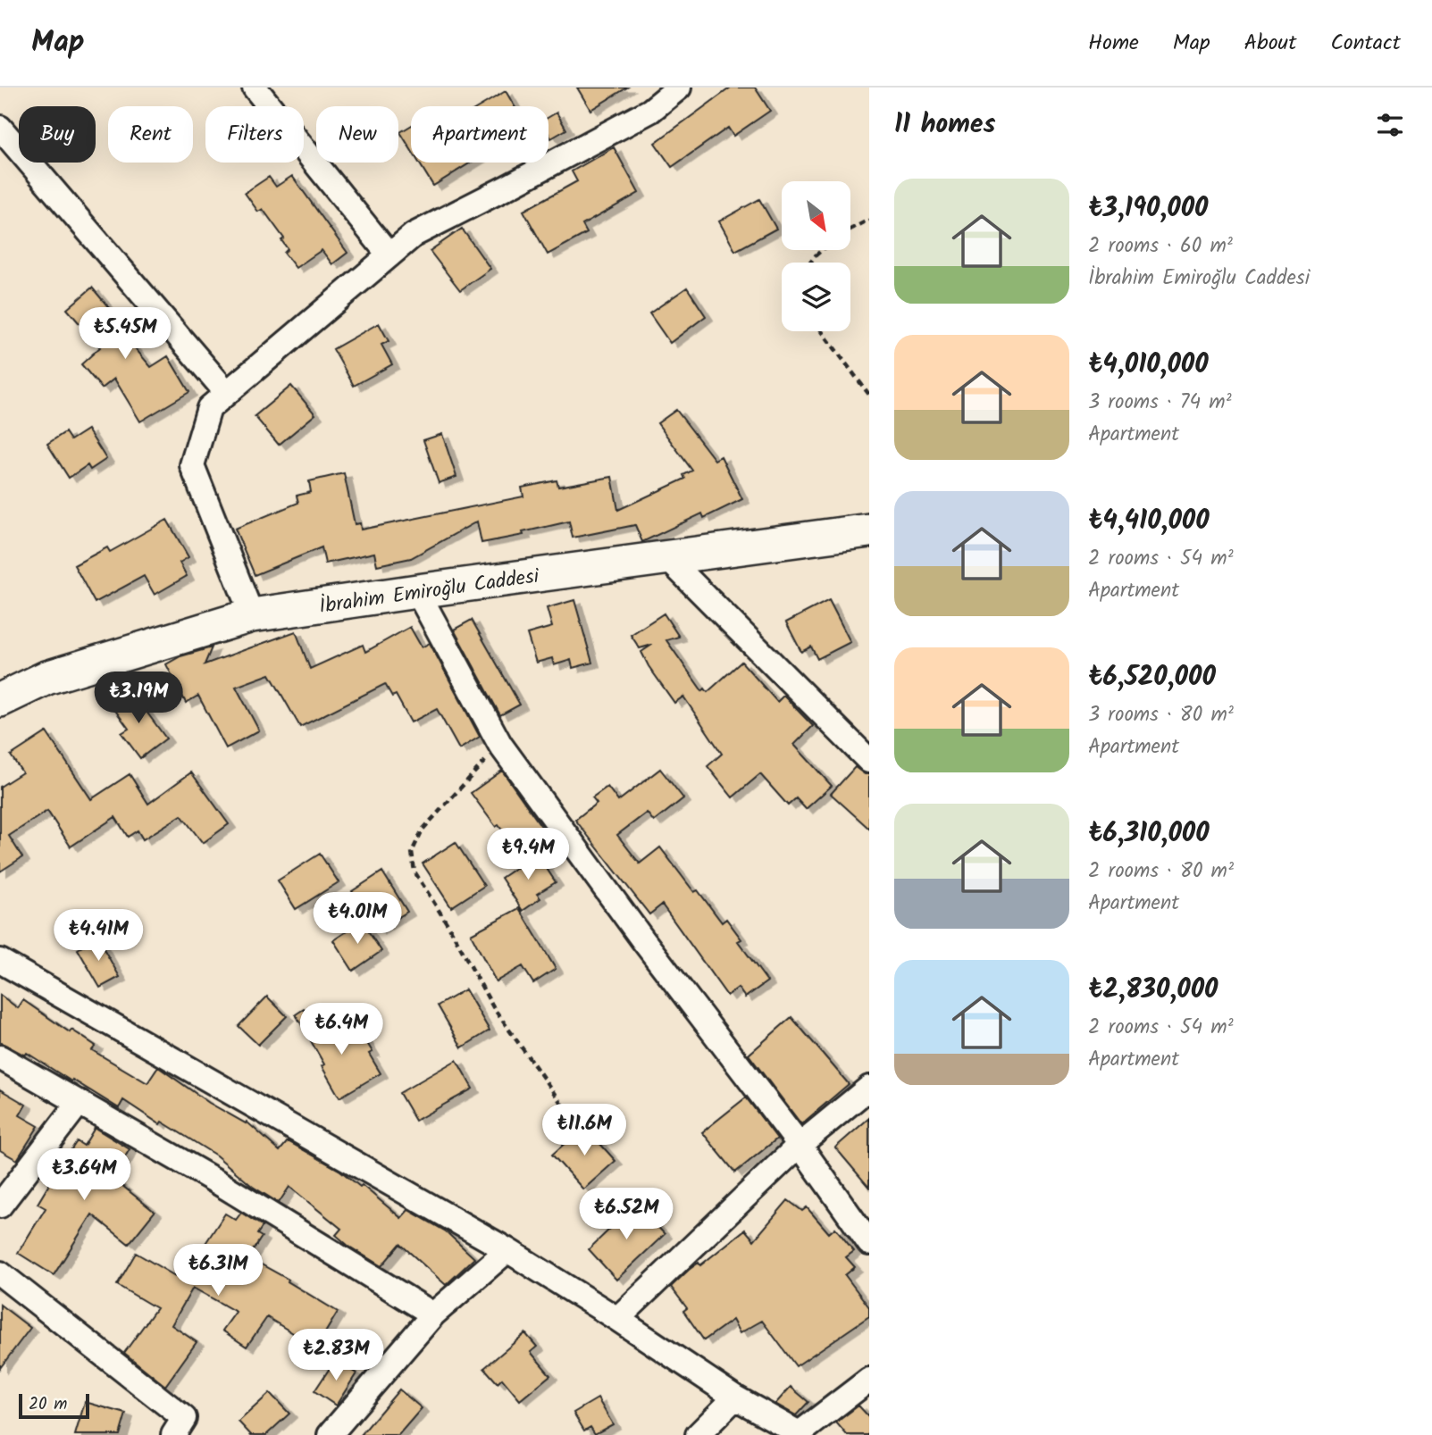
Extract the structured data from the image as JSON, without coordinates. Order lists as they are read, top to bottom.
{
  "streets": {
    "street": ["İbrahim Emiroğlu Caddesi"]
  },
  "scale_bar": "20 m",
  "north": "bottom right",
  "page": {
    "header": "Map",
    "nav": [
      "Home",
      "Map",
      "About",
      "Contact"
    ],
    "heading": "11 homes",
    "chip": [
      "Buy",
      "Rent",
      "Filters",
      "New",
      "Apartment"
    ],
    "list": [
      {
        "name": "₺3,190,000",
        "note": "2 rooms · 60 m² · İbrahim Emiroğlu Caddesi"
      },
      {
        "name": "₺4,010,000",
        "note": "3 rooms · 74 m² · Apartment"
      },
      {
        "name": "₺4,410,000",
        "note": "2 rooms · 54 m² · Apartment"
      },
      {
        "name": "₺6,520,000",
        "note": "3 rooms · 80 m² · Apartment"
      },
      {
        "name": "₺6,310,000",
        "note": "2 rooms · 80 m² · Apartment"
      },
      {
        "name": "₺2,830,000",
        "note": "2 rooms · 54 m² · Apartment"
      }
    ],
    "price": [
      "₺5.45M",
      "₺3.19M",
      "₺9.4M",
      "₺4.01M",
      "₺4.41M",
      "₺6.4M",
      "₺11.6M",
      "₺3.64M",
      "₺6.52M",
      "₺6.31M",
      "₺2.83M"
    ],
    "scale": "20 m"
  }
}
